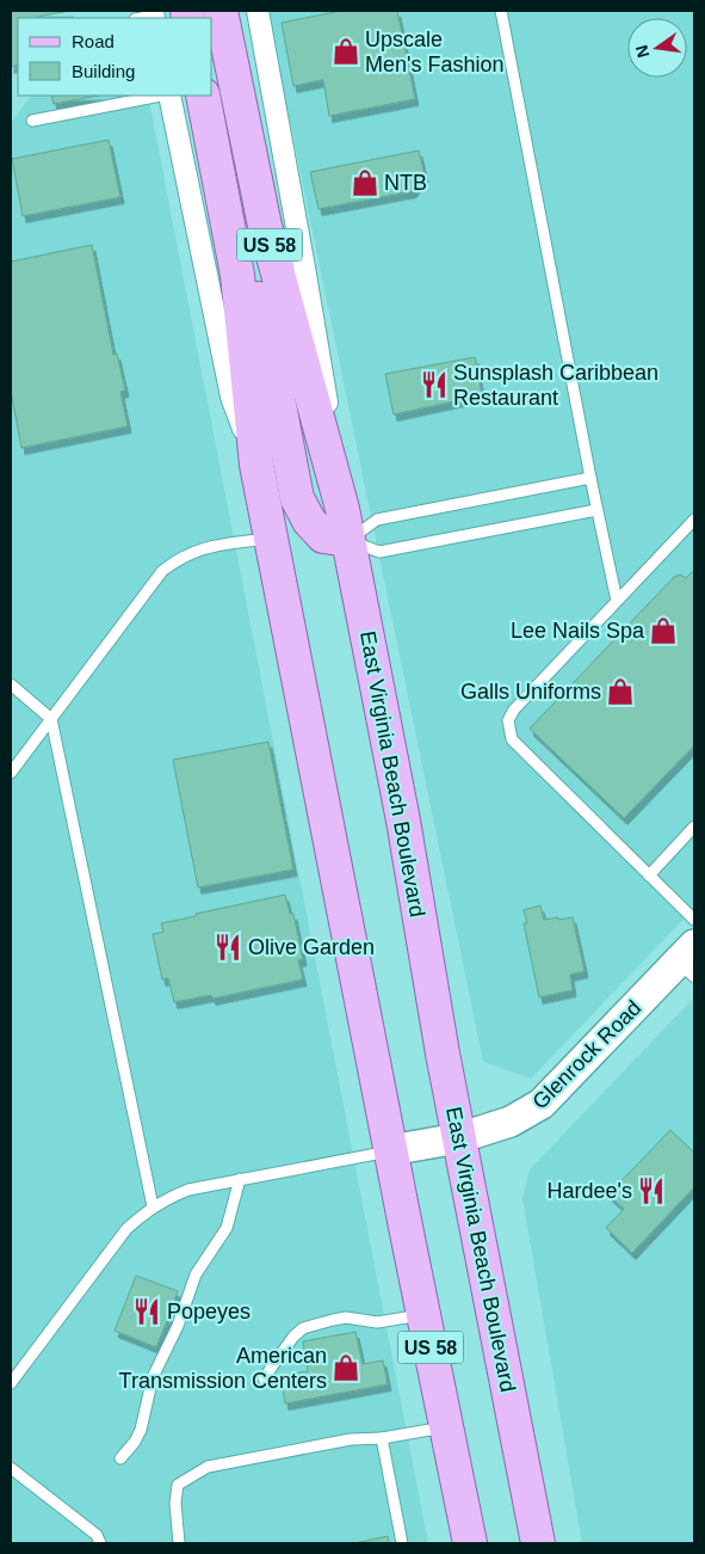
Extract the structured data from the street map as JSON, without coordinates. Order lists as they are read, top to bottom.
{
  "streets": {
    "main road": ["US 58", "East Virginia Beach Boulevard"],
    "street": ["Glenrock Road"]
  },
  "crossings": [
    ["US 58", "Glenrock Road"],
    ["East Virginia Beach Boulevard", "Glenrock Road"]
  ],
  "places": {
    "shop": [
      "Upscale Men's Fashion",
      "NTB",
      "Lee Nails Spa",
      "Galls Uniforms",
      "American Transmission Centers"
    ],
    "restaurant": [
      "Sunsplash Caribbean Restaurant",
      "Olive Garden",
      "Hardee's",
      "Popeyes"
    ]
  },
  "legend": ["Road", "Building"],
  "north": "left"
}
